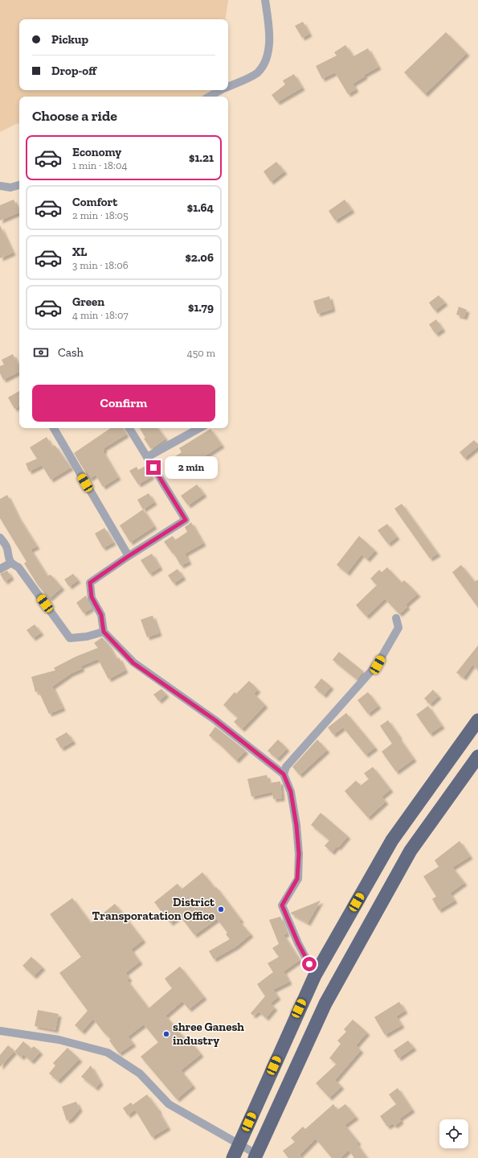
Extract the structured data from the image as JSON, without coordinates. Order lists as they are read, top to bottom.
{
  "places": ["District Transporatation Office", "shree Ganesh industry"],
  "page": {
    "banner": ["Pickup", "Drop-off"],
    "heading": "Choose a ride",
    "list": [
      {
        "name": "Economy",
        "note": "1 min · 18:04",
        "value": "$1.21"
      },
      {
        "name": "Comfort",
        "note": "2 min · 18:05",
        "value": "$1.64"
      },
      {
        "name": "XL",
        "note": "3 min · 18:06",
        "value": "$2.06"
      },
      {
        "name": "Green",
        "note": "4 min · 18:07",
        "value": "$1.79"
      }
    ],
    "pay": ["Cash", "450 m"],
    "buttons": "Confirm",
    "bubble": "2 min"
  }
}
